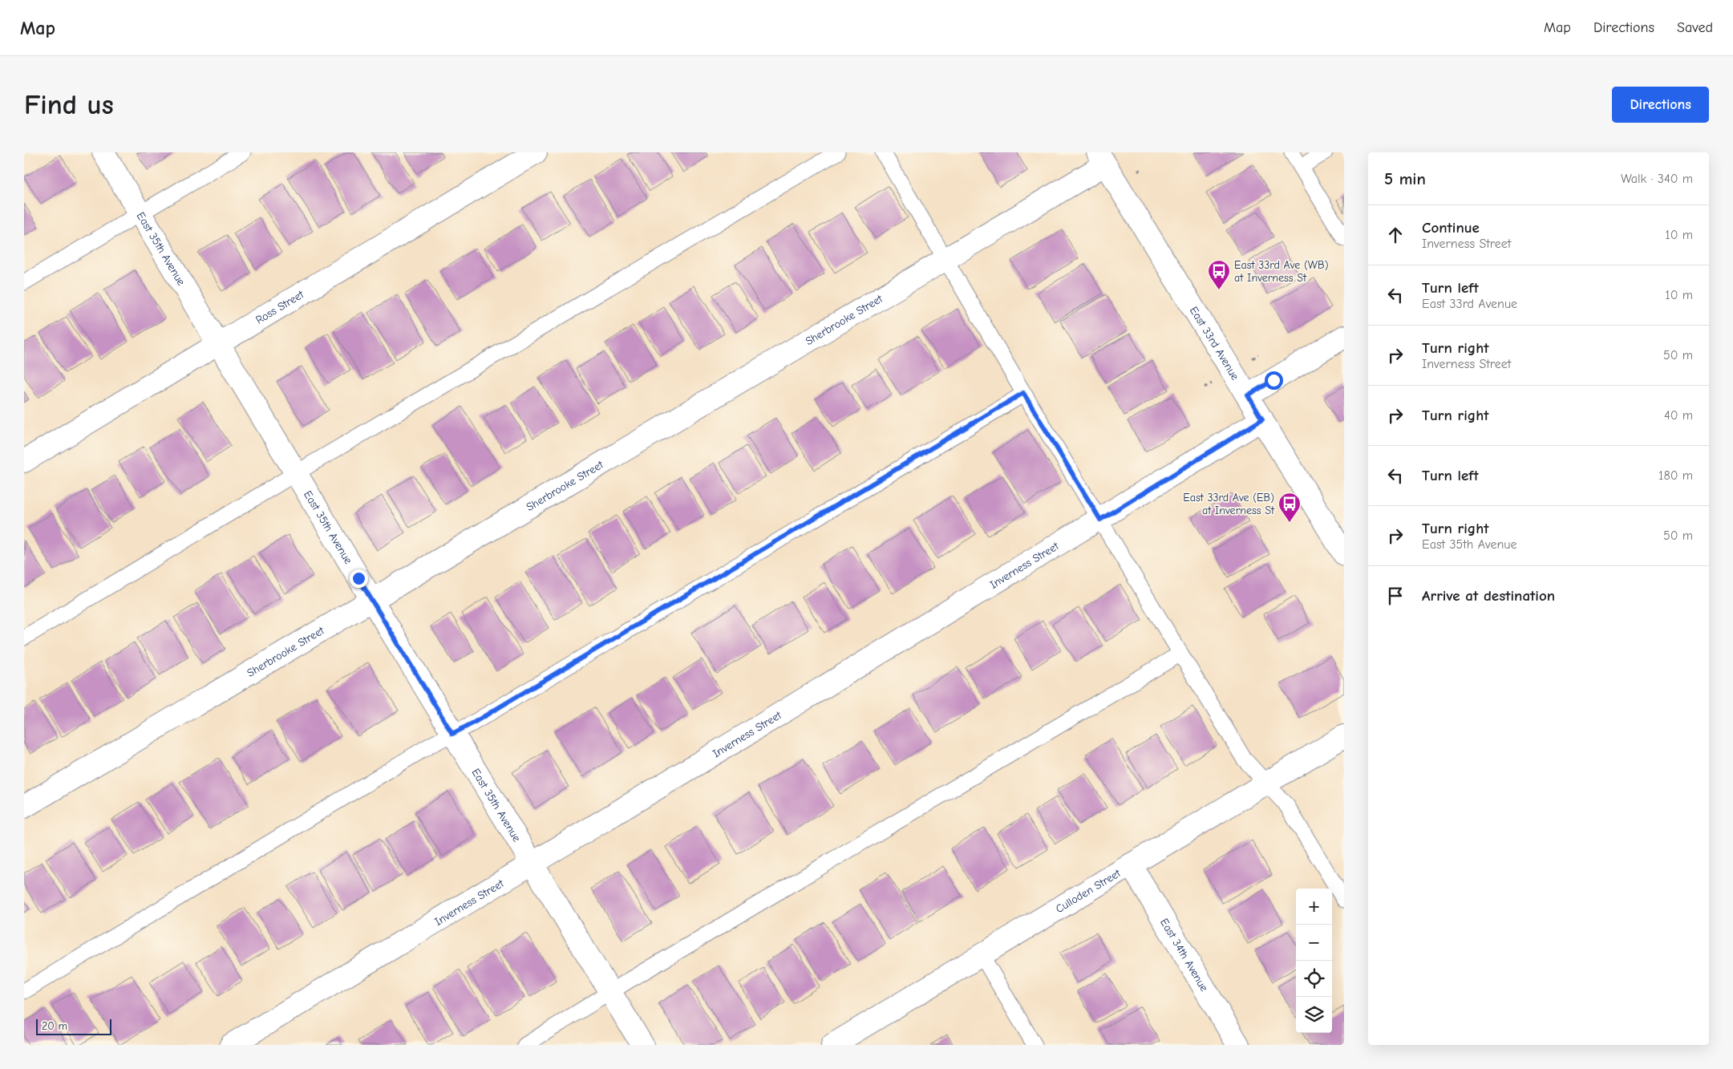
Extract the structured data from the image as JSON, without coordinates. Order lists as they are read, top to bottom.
{
  "streets": {
    "street": [
      "East 35th Avenue",
      "Ross Street",
      "Sherbrooke Street",
      "East 33rd Avenue",
      "Inverness Street",
      "Culloden Street",
      "East 34th Avenue"
    ]
  },
  "crossings": [
    ["East 35th Avenue", "Ross Street"],
    ["East 35th Avenue", "Sherbrooke Street"],
    ["East 35th Avenue", "Inverness Street"],
    ["Sherbrooke Street", "East 33rd Avenue"],
    ["East 33rd Avenue", "Inverness Street"],
    ["Culloden Street", "East 34th Avenue"]
  ],
  "places": {
    "bus stop": ["East 33rd Ave (WB) at Inverness St", "East 33rd Ave (EB) at Inverness St"]
  },
  "scale_bar": "20 m",
  "page": {
    "header": "Map",
    "nav": ["Map", "Directions", "Saved"],
    "buttons": "Directions",
    "title": "Find us",
    "heading": ["5 min", "Walk · 340 m"],
    "list": [
      ["Continue", "Inverness Street", "10 m"],
      ["Turn left", "East 33rd Avenue", "10 m"],
      ["Turn right", "Inverness Street", "50 m"],
      ["Turn right", "40 m"],
      ["Turn left", "180 m"],
      ["Turn right", "East 35th Avenue", "50 m"],
      "Arrive at destination"
    ],
    "map_buttons": ["+", "−"],
    "scale": "20 m"
  }
}
